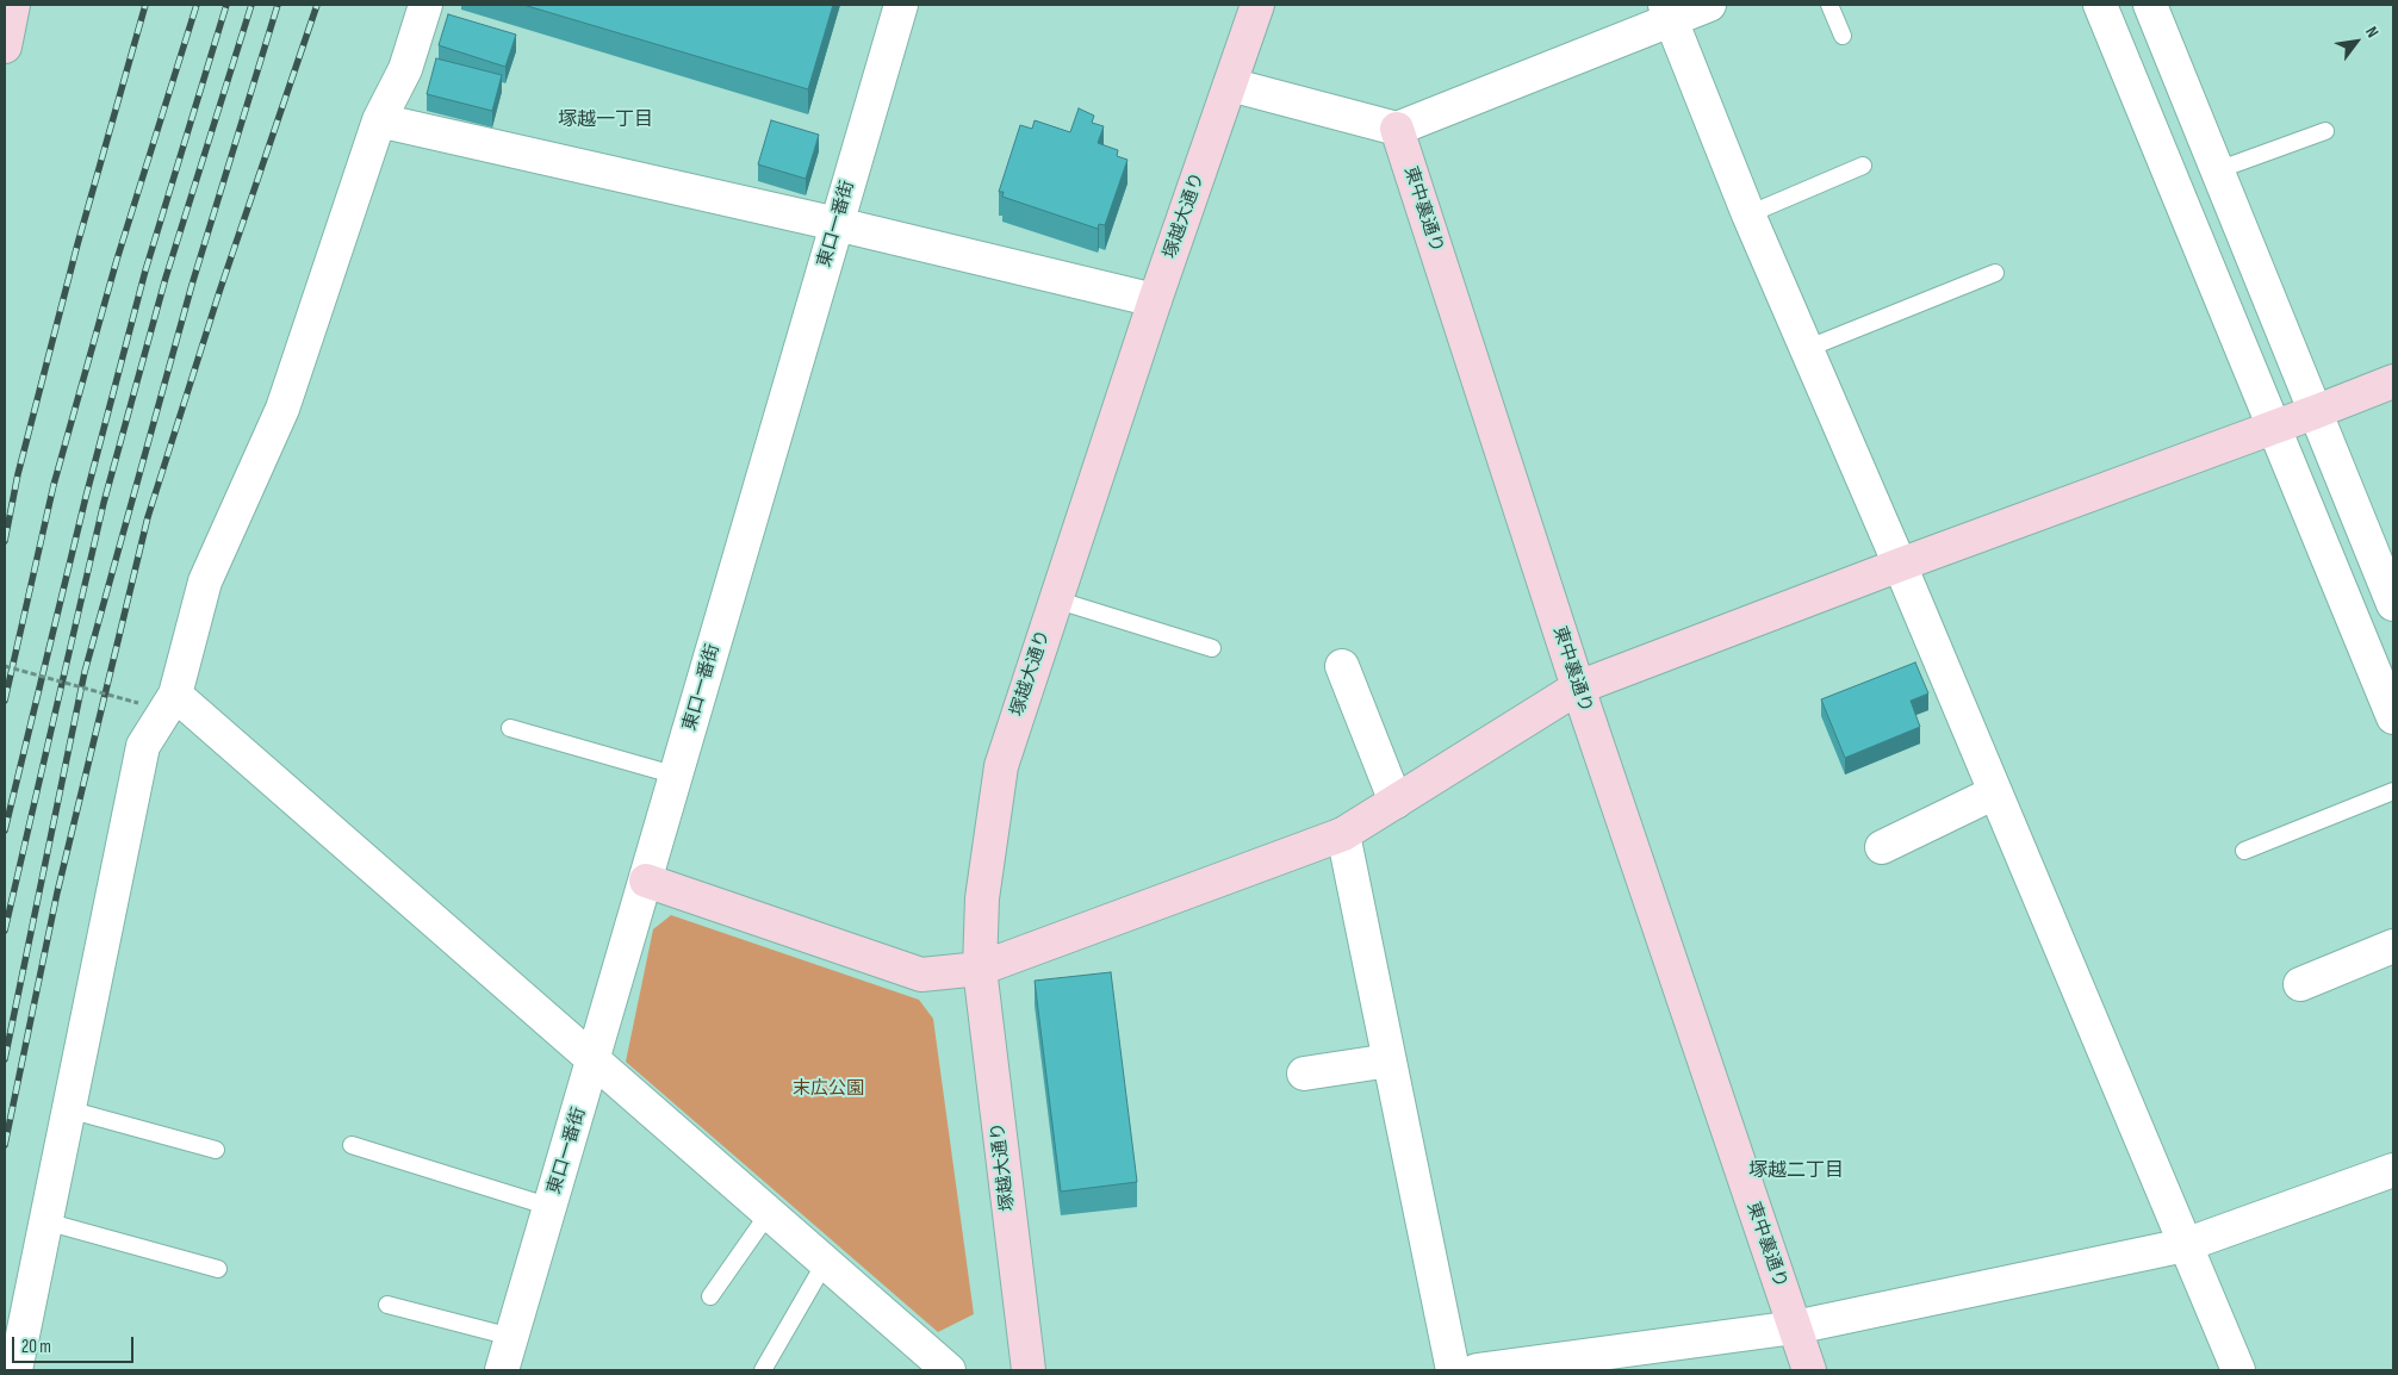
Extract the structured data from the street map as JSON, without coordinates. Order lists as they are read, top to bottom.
{
  "streets": {
    "street": ["東中裏通り", "塚越大通り", "東口一番街"]
  },
  "districts": ["塚越一丁目", "塚越二丁目"],
  "parks": ["末広公園"],
  "scale_bar": "20 m",
  "north": "top right"
}
